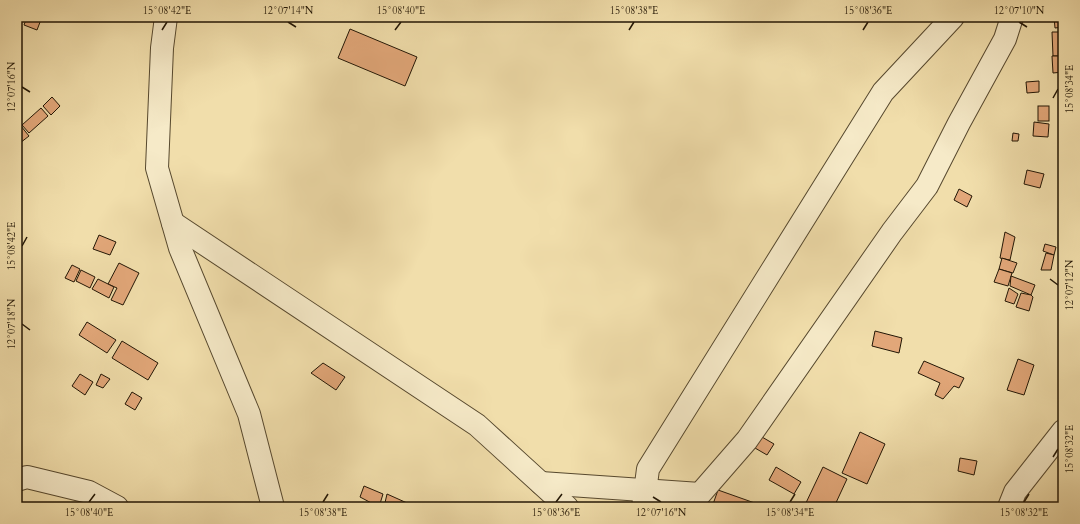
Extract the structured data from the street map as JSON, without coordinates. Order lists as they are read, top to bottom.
{
  "coordinates": [
    "15°08'42\"E",
    "12°07'14\"N",
    "15°08'40\"E",
    "15°08'38\"E",
    "15°08'36\"E",
    "12°07'10\"N",
    "12°07'16\"N",
    "15°08'34\"E",
    "12°07'12\"N",
    "12°07'18\"N",
    "15°08'32\"E"
  ]
}
